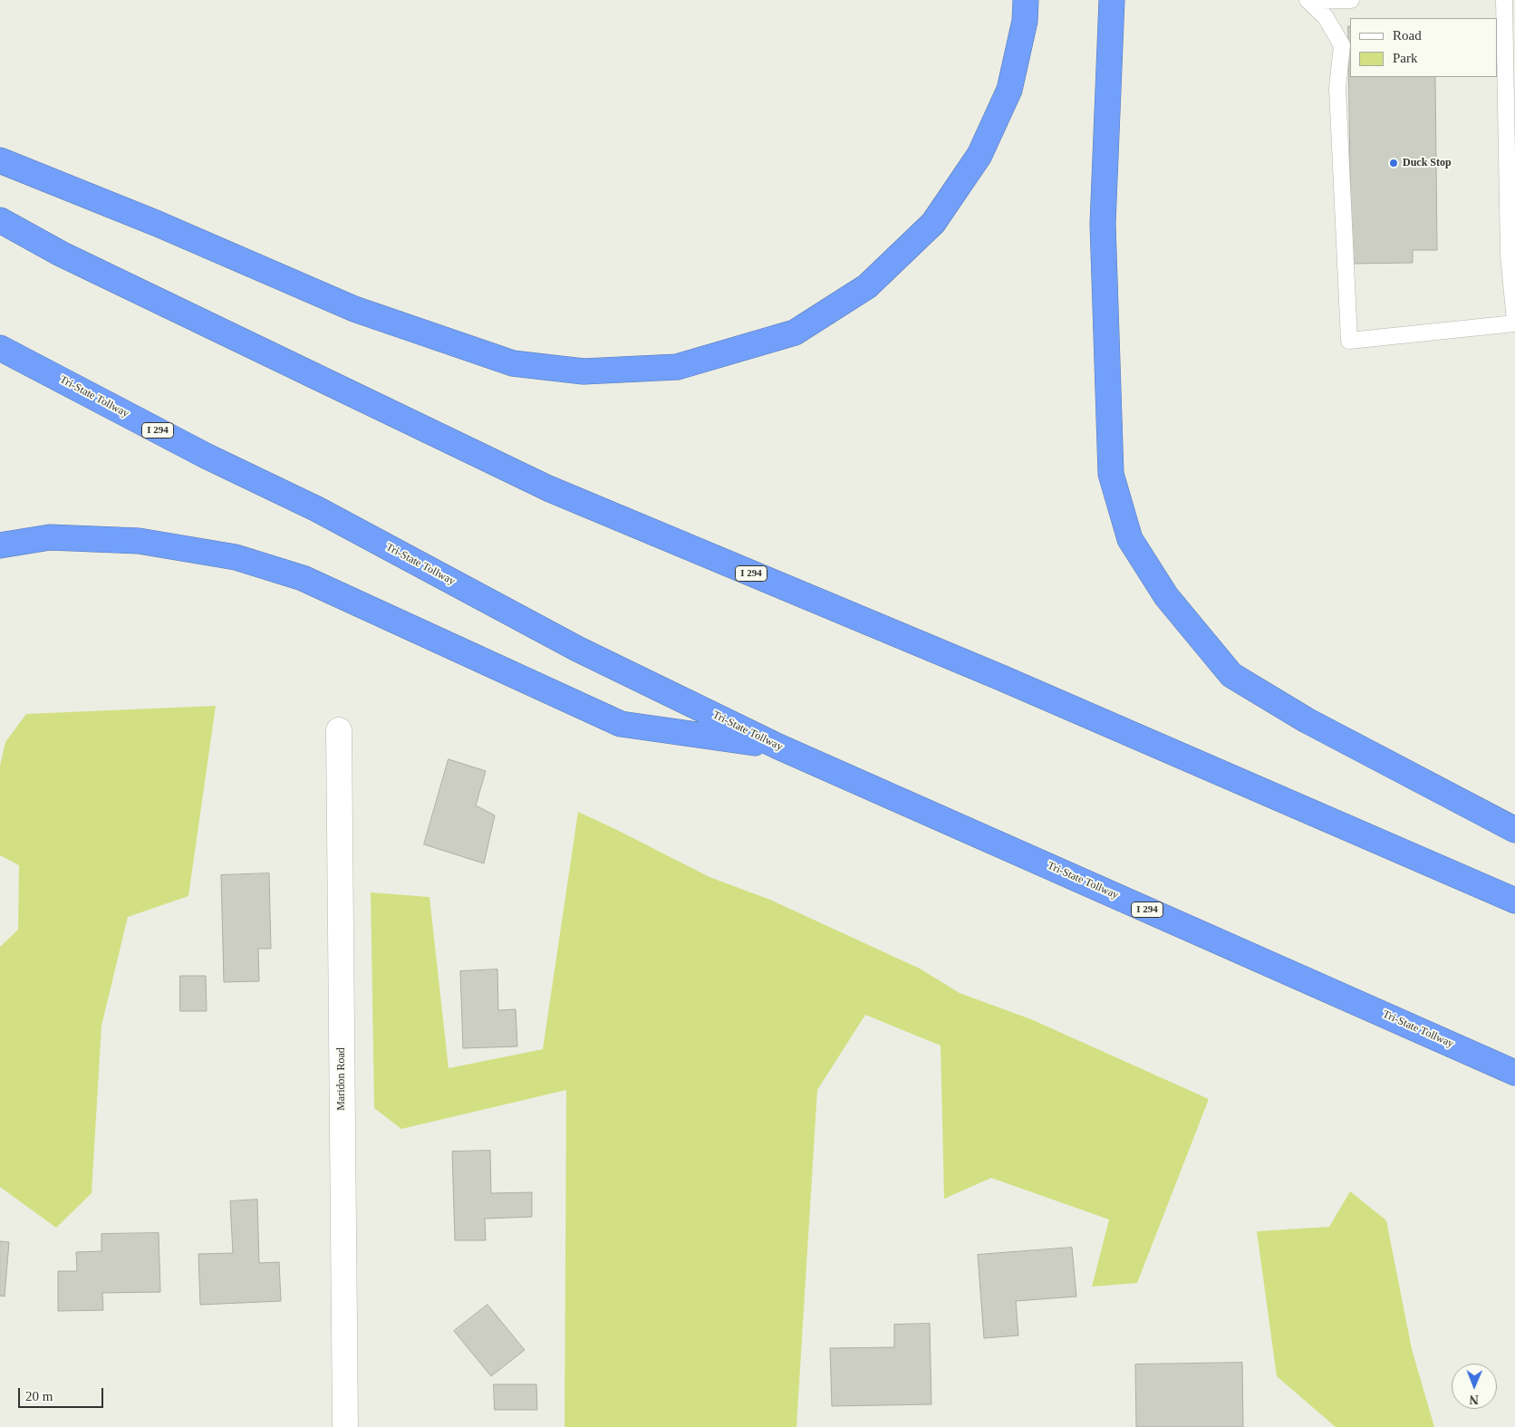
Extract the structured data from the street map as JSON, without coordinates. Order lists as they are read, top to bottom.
{
  "streets": {
    "highway": ["Tri-State Tollway", "I 294"],
    "street": ["Maridon Road"]
  },
  "places": ["Duck Stop"],
  "legend": ["Road", "Park"],
  "scale_bar": "20 m",
  "north": "bottom"
}
